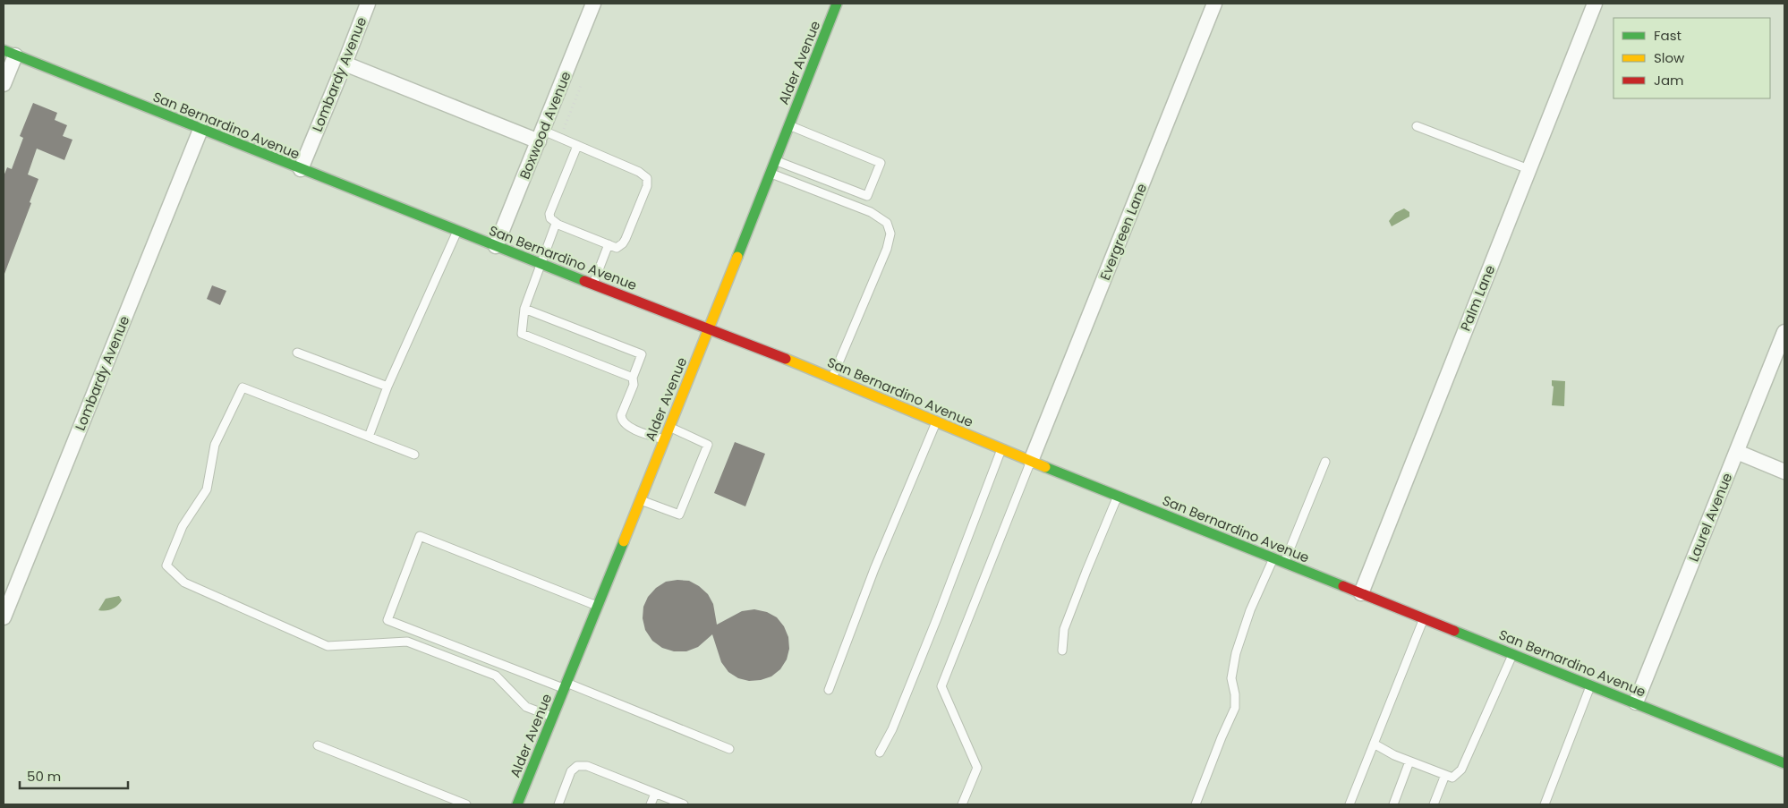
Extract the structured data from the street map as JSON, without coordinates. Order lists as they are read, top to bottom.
{
  "streets": {
    "main road": ["Alder Avenue", "San Bernardino Avenue"],
    "street": [
      "Lombardy Avenue",
      "Boxwood Avenue",
      "Evergreen Lane",
      "Palm Lane",
      "Laurel Avenue"
    ]
  },
  "crossings": [
    ["Alder Avenue", "San Bernardino Avenue"],
    ["Lombardy Avenue", "San Bernardino Avenue"],
    ["San Bernardino Avenue", "Boxwood Avenue"],
    ["San Bernardino Avenue", "Evergreen Lane"],
    ["San Bernardino Avenue", "Palm Lane"],
    ["San Bernardino Avenue", "Laurel Avenue"]
  ],
  "legend": ["Fast", "Slow", "Jam"],
  "scale_bar": "50 m"
}
